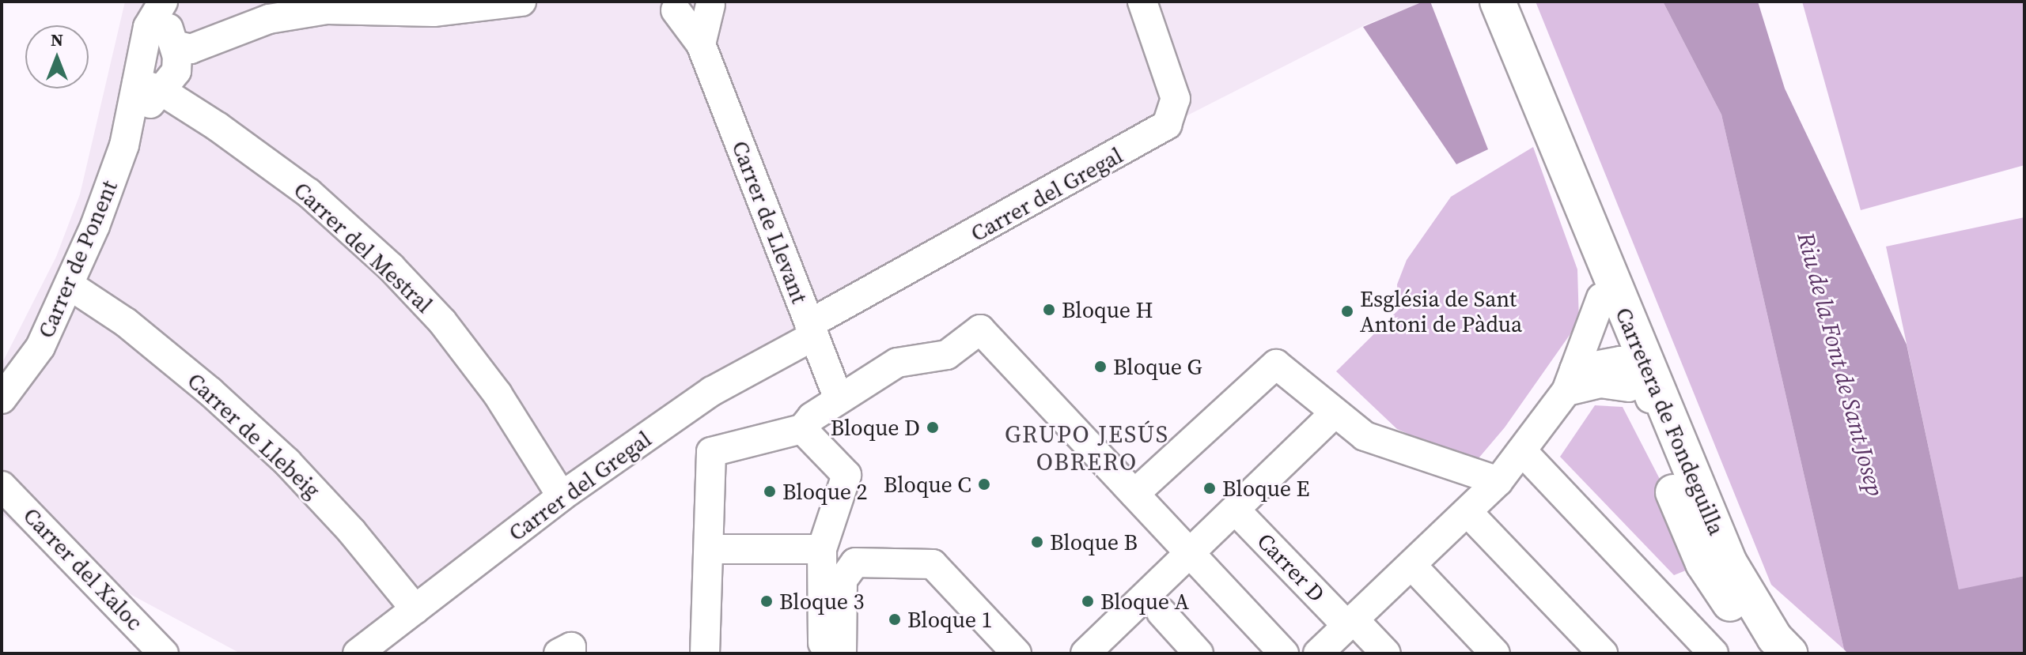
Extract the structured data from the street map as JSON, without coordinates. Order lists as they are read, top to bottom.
{
  "streets": {
    "main road": ["Carretera de Fondeguilla"],
    "street": [
      "Carrer del Gregal",
      "Carrer de Llevant",
      "Carrer del Mestral",
      "Carrer de Ponent",
      "Carrer de Llebeig",
      "Carrer D",
      "Carrer del Xaloc"
    ]
  },
  "crossings": [
    ["Carrer del Gregal", "Carrer de Llevant"],
    ["Carrer del Gregal", "Carrer del Mestral"],
    ["Carrer del Gregal", "Carrer de Llebeig"],
    ["Carrer del Mestral", "Carrer de Ponent"],
    ["Carrer de Ponent", "Carrer de Llebeig"]
  ],
  "districts": ["GRUPO JESÚS OBRERO"],
  "water": ["Riu de la Font de Sant Josep"],
  "places": [
    "Bloque H",
    "Església de Sant Antoni de Pàdua",
    "Bloque G",
    "Bloque D",
    "Bloque C",
    "Bloque E",
    "Bloque 2",
    "Bloque B",
    "Bloque 3",
    "Bloque A",
    "Bloque 1"
  ],
  "north": "top"
}
